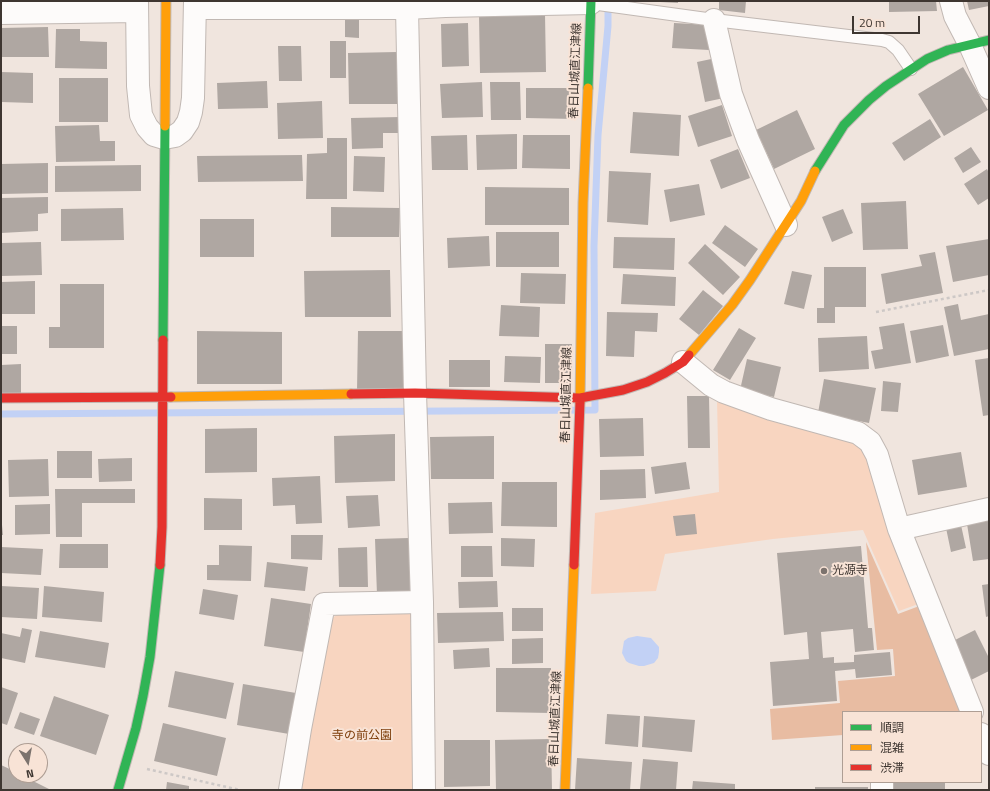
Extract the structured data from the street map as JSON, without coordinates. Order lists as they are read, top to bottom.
{
  "streets": {
    "street": ["春日山城直江津線"]
  },
  "parks": ["寺の前公園"],
  "places": ["光源寺"],
  "legend": ["順調", "混雑", "渋滞"],
  "scale_bar": "20 m",
  "north": "bottom"
}
